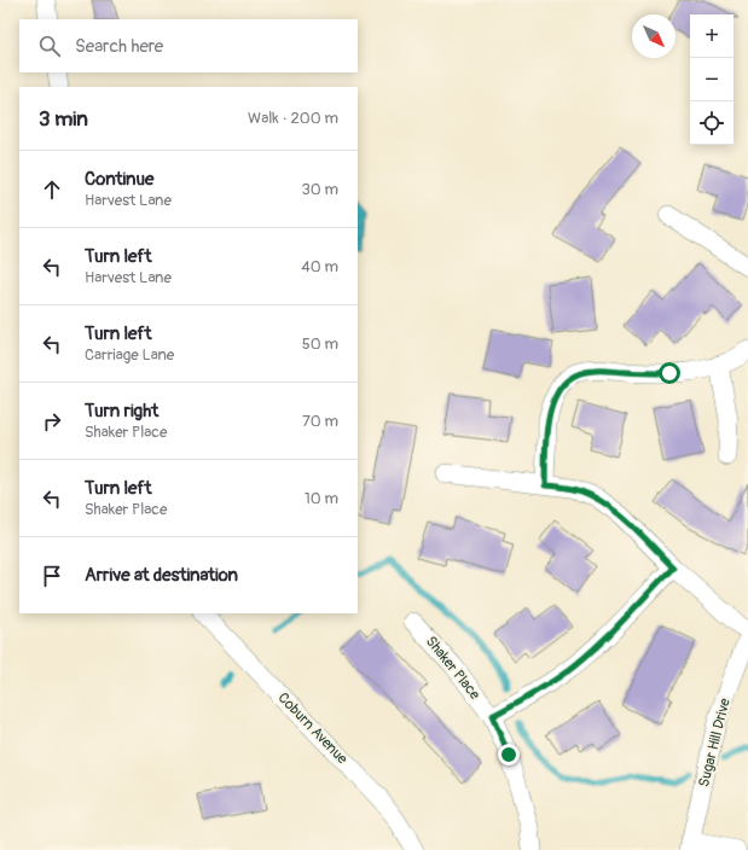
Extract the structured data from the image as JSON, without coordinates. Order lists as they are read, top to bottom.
{
  "streets": {
    "street": ["Shaker Place", "Coburn Avenue", "Sugar Hill Drive"]
  },
  "north": "bottom right",
  "page": {
    "map_buttons": ["+", "−"],
    "search": "Search here",
    "heading": ["3 min", "Walk · 200 m"],
    "list": [
      ["Continue", "Harvest Lane", "30 m"],
      ["Turn left", "Harvest Lane", "40 m"],
      ["Turn left", "Carriage Lane", "50 m"],
      ["Turn right", "Shaker Place", "70 m"],
      ["Turn left", "Shaker Place", "10 m"],
      "Arrive at destination"
    ]
  }
}
